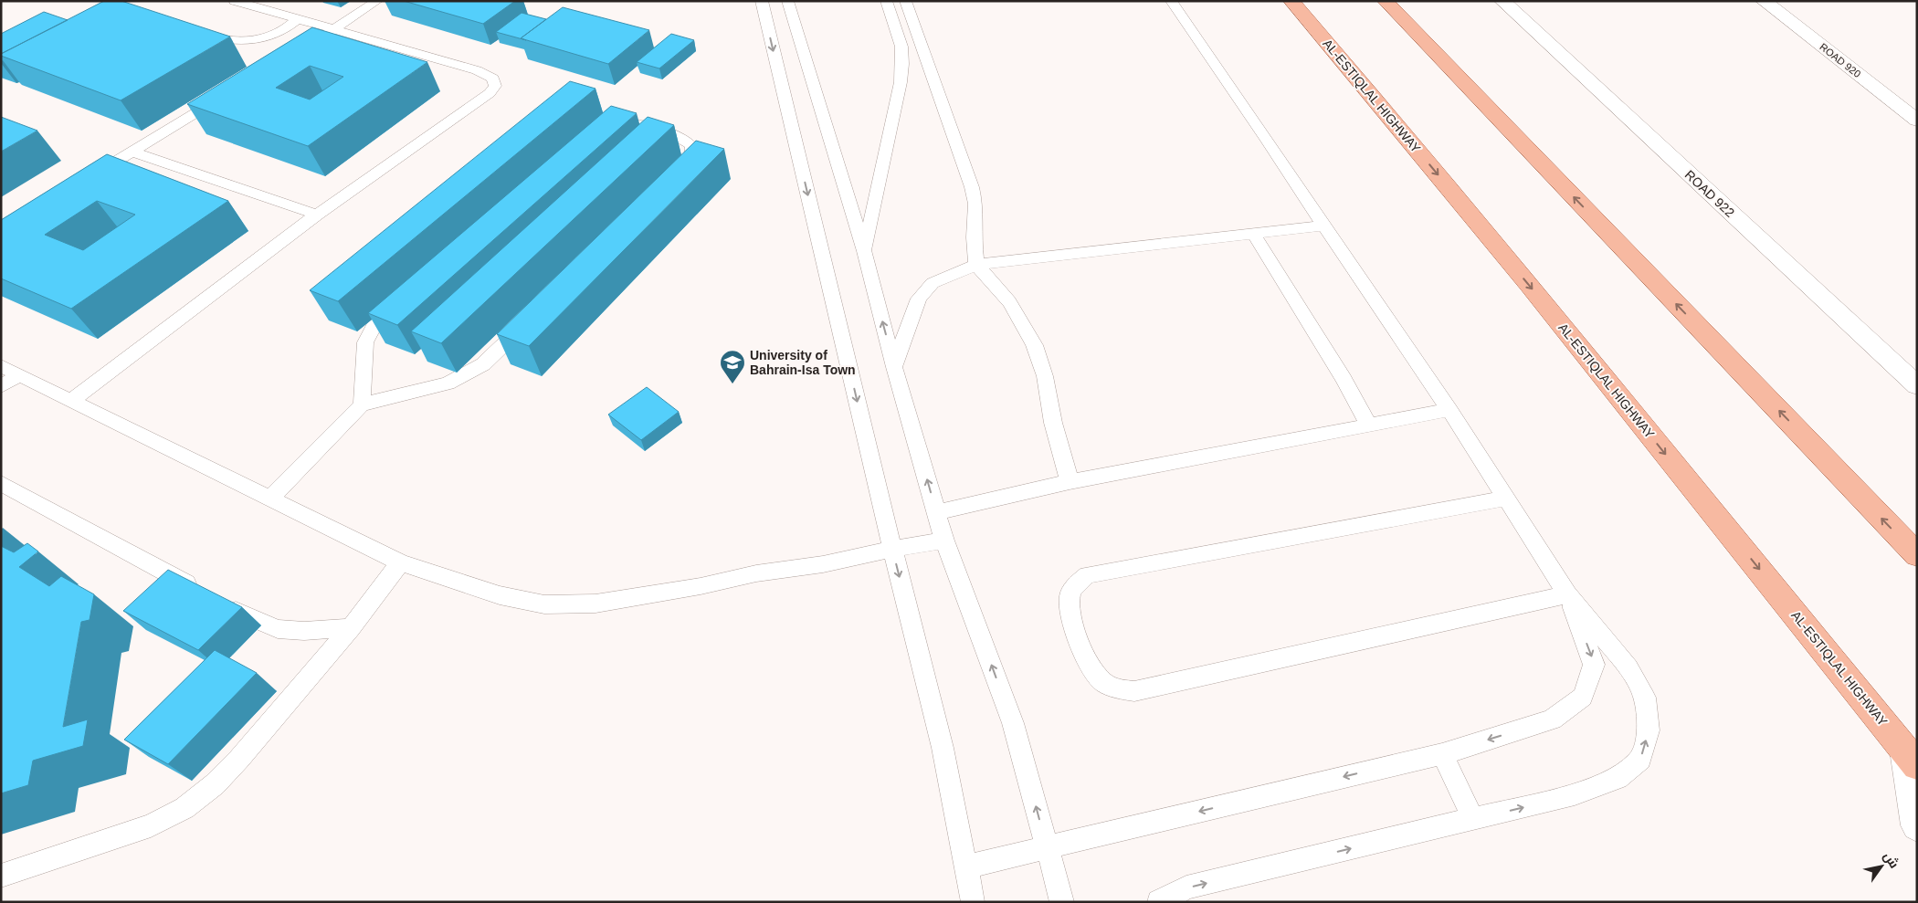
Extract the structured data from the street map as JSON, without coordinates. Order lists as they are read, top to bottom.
{
  "streets": {
    "main road": ["AL-ESTIQLAL HIGHWAY"],
    "street": ["ROAD 920", "ROAD 922"]
  },
  "places": {
    "school or university": ["University of Bahrain-Isa Town"]
  },
  "north": "top right"
}
